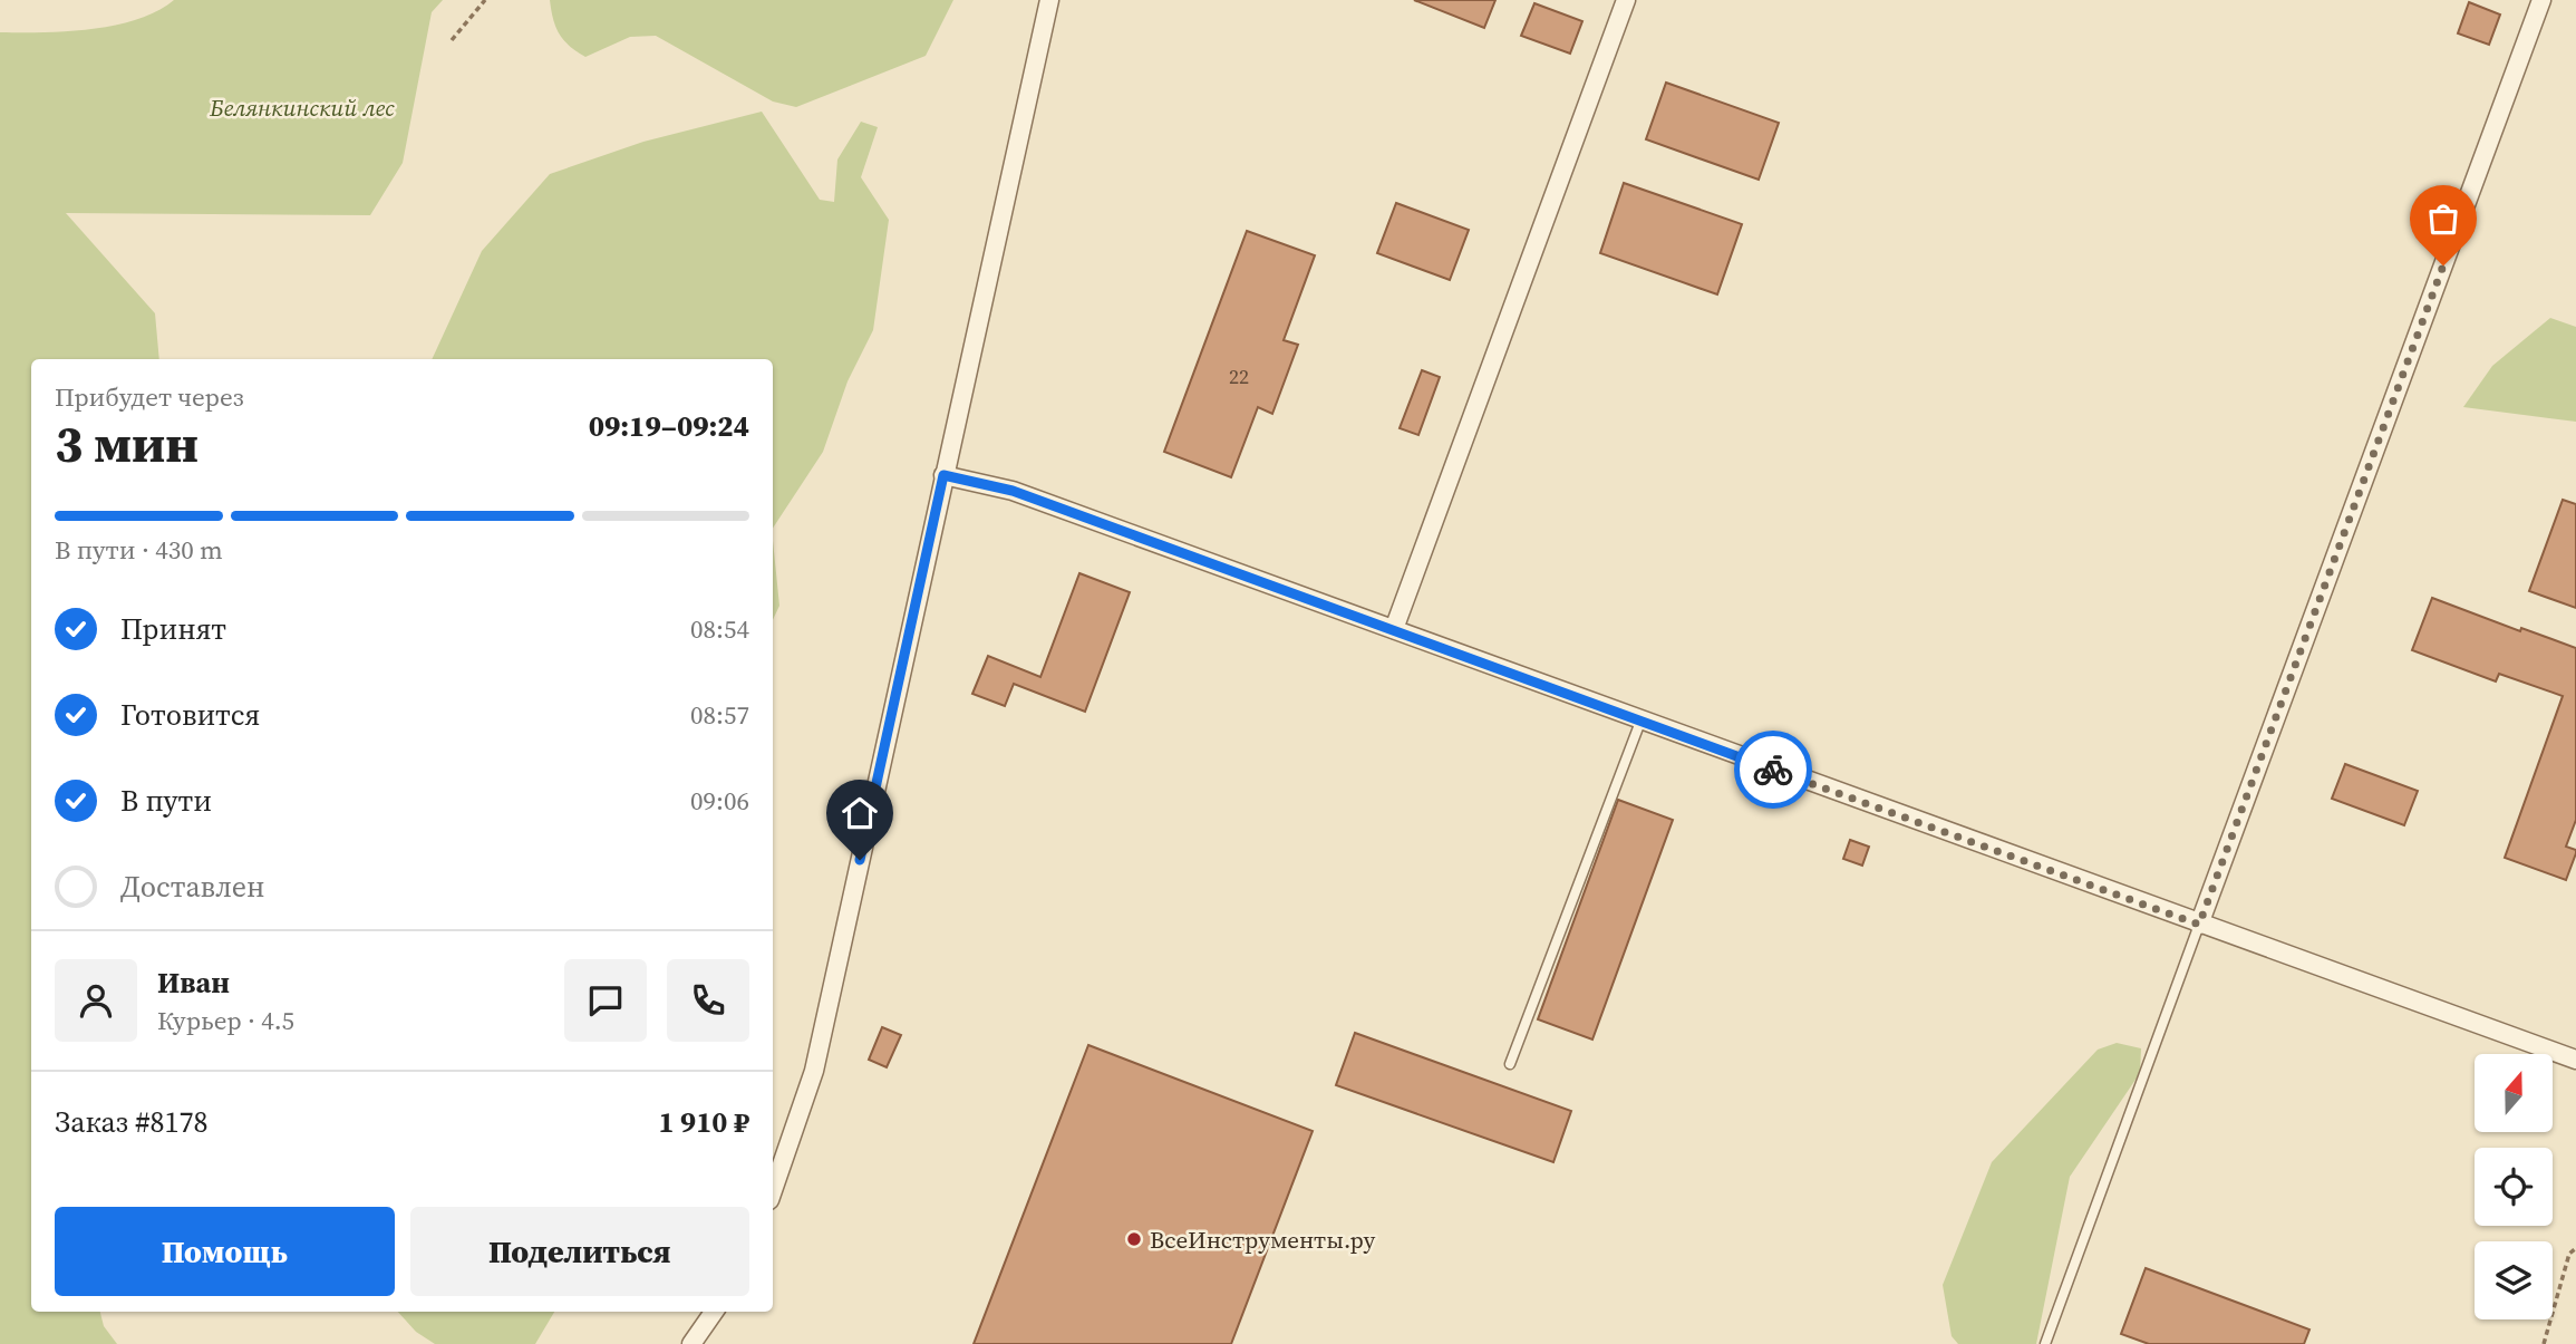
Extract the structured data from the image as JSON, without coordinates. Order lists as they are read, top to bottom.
{
  "parks": ["Белянкинский лес"],
  "places": ["ВсеИнструменты.ру"],
  "house_numbers": ["22"],
  "north": "top",
  "page": {
    "heading": ["3 мин", "Прибудет через", "09:19–09:24"],
    "panel": [
      "Иван",
      "Курьер · 4.5",
      "Заказ #8178",
      "1 910 ₽"
    ],
    "bar": "В пути · 430 m",
    "list": [
      ["Принят", "08:54"],
      ["Готовится", "08:57"],
      ["В пути", "09:06"],
      "Доставлен"
    ],
    "buttons": ["Помощь", "Поделиться"]
  }
}
